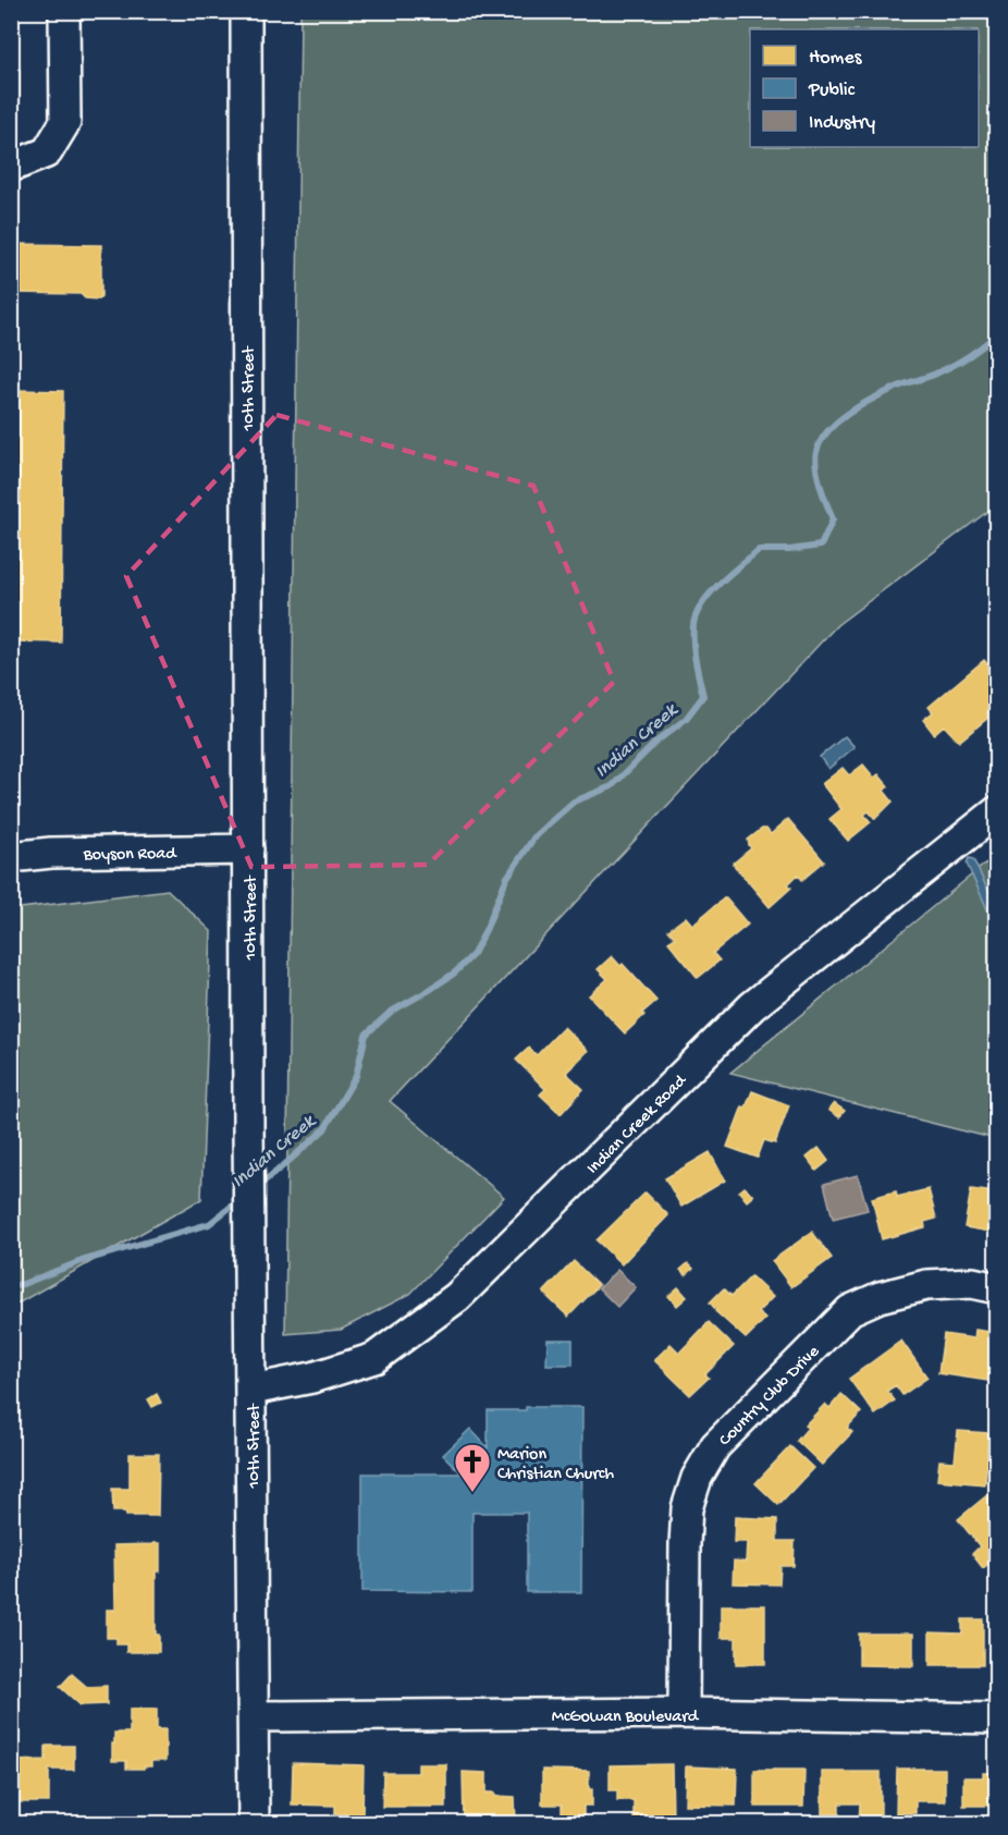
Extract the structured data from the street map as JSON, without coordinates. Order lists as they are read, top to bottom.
{
  "streets": {
    "street": [
      "10th Street",
      "Boyson Road",
      "Indian Creek Road",
      "Country Club Drive",
      "McGowan Boulevard"
    ]
  },
  "crossings": [
    ["10th Street", "Boyson Road"],
    ["10th Street", "Indian Creek Road"],
    ["10th Street", "McGowan Boulevard"],
    ["Country Club Drive", "McGowan Boulevard"]
  ],
  "water": ["Indian Creek"],
  "places": {
    "church": ["Marion Christian Church"]
  },
  "legend": ["Homes", "Public", "Industry"]
}
